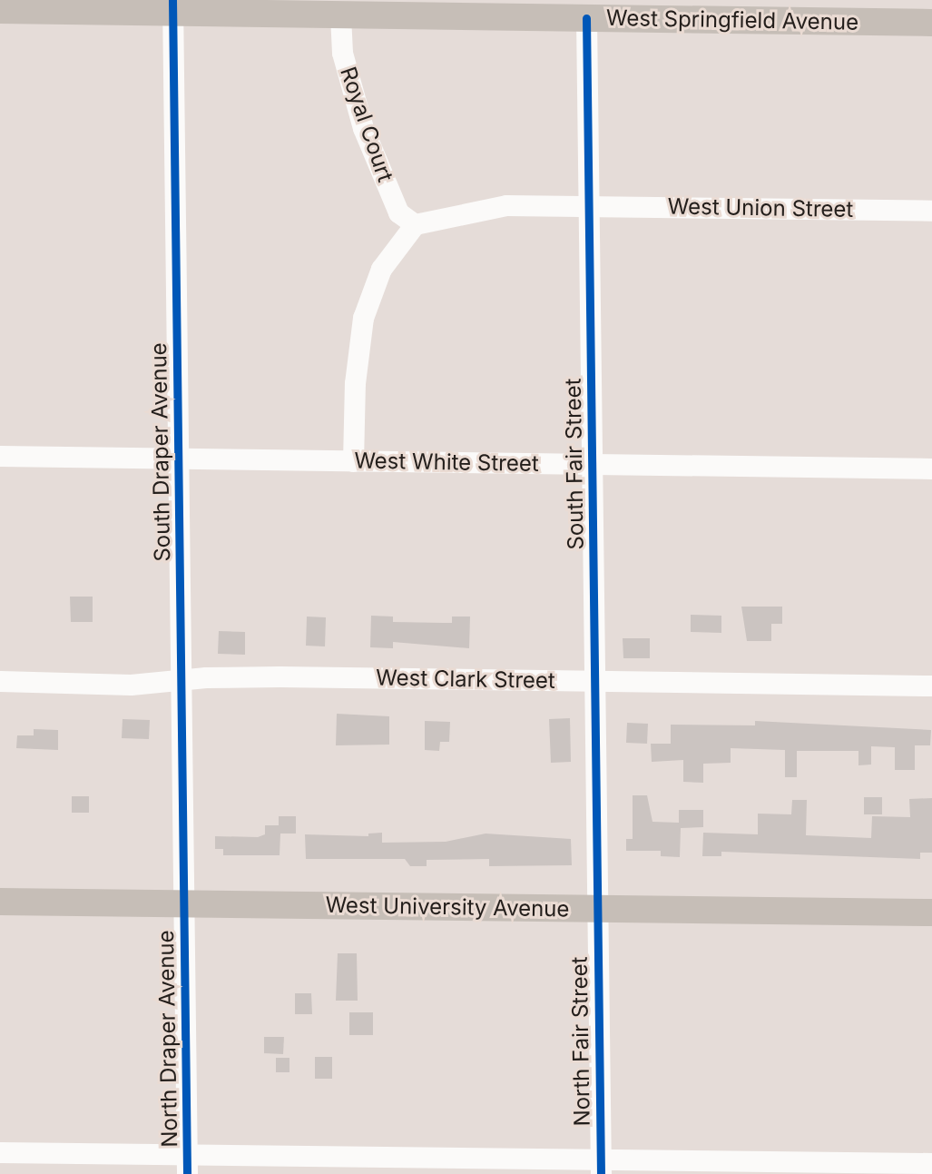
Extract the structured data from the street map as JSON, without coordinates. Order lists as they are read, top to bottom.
{
  "streets": {
    "main road": ["West Springfield Avenue", "West University Avenue"],
    "street": [
      "Royal Court",
      "West Union Street",
      "South Draper Avenue",
      "West White Street",
      "South Fair Street",
      "West Clark Street",
      "North Draper Avenue",
      "North Fair Street"
    ]
  },
  "crossings": [
    ["West Springfield Avenue", "Royal Court"],
    ["West Springfield Avenue", "South Draper Avenue"],
    ["West Springfield Avenue", "South Fair Street"],
    ["West Union Street", "South Fair Street"],
    ["South Draper Avenue", "West White Street"],
    ["South Draper Avenue", "West Clark Street"],
    ["South Draper Avenue", "West University Avenue"],
    ["South Draper Avenue", "North Draper Avenue"],
    ["West White Street", "South Fair Street"],
    ["South Fair Street", "West Clark Street"],
    ["South Fair Street", "West University Avenue"],
    ["South Fair Street", "North Fair Street"],
    ["West University Avenue", "North Draper Avenue"],
    ["West University Avenue", "North Fair Street"]
  ]
}
